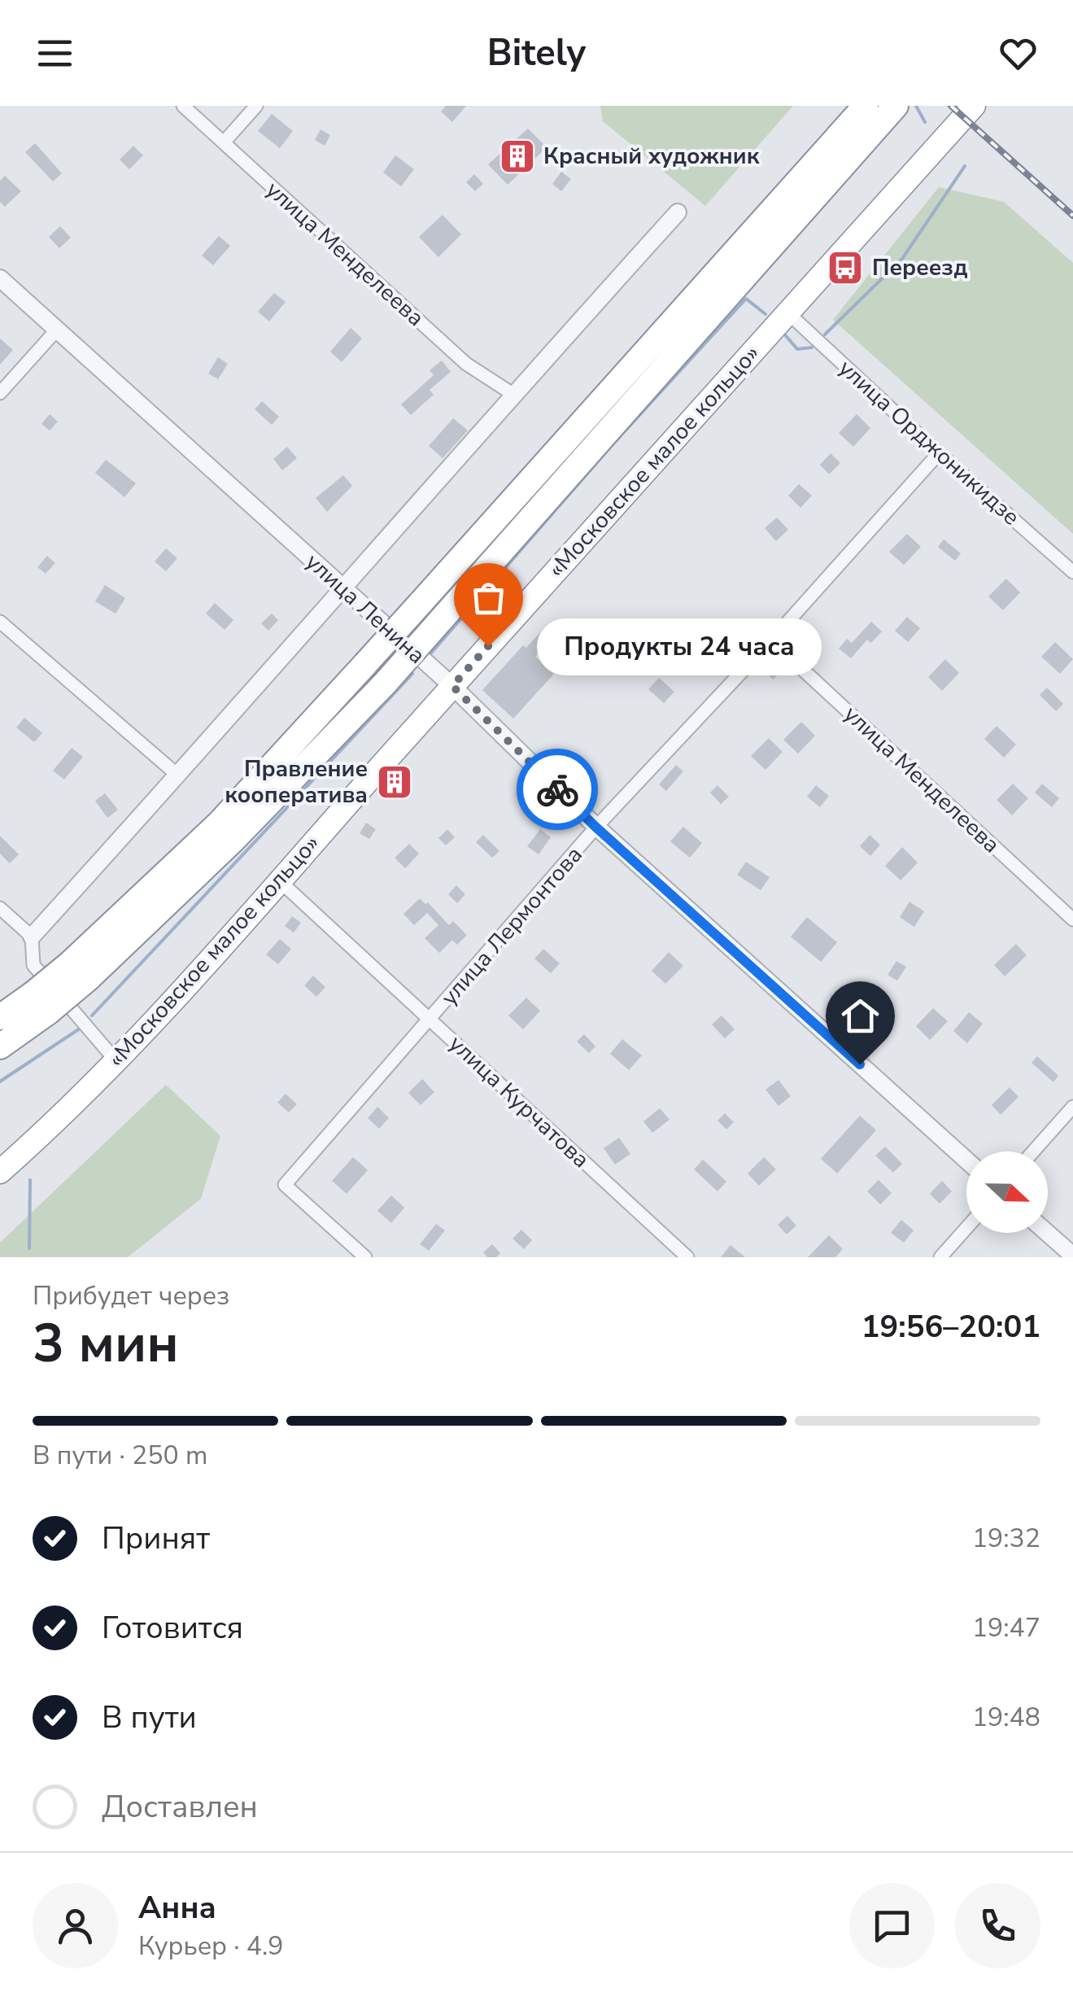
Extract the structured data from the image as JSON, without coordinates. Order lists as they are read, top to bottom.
{
  "streets": {
    "highway": ["«Московское малое кольцо»"],
    "street": [
      "улица Менделеева",
      "улица Орджоникидзе",
      "улица Ленина",
      "улица Лермонтова",
      "улица Курчатова"
    ]
  },
  "crossings": [
    ["улица Менделеева", "улица Лермонтова"],
    ["улица Орджоникидзе", "«Московское малое кольцо»"],
    ["улица Орджоникидзе", "улица Лермонтова"],
    ["«Московское малое кольцо»", "улица Ленина"],
    ["«Московское малое кольцо»", "улица Курчатова"],
    ["улица Ленина", "улица Лермонтова"],
    ["улица Лермонтова", "улица Курчатова"]
  ],
  "places": {
    "building": ["Красный художник", "Правление кооператива"],
    "bus stop": ["Переезд"],
    "other": ["Продукты 24 часа"]
  },
  "north": "right",
  "page": {
    "header": "Bitely",
    "bubble": "Продукты 24 часа",
    "heading": ["3 мин", "Прибудет через", "19:56–20:01"],
    "panel": ["Анна", "Курьер · 4.9"],
    "bar": "В пути · 250 m",
    "list": [
      ["Принят", "19:32"],
      ["Готовится", "19:47"],
      ["В пути", "19:48"],
      "Доставлен"
    ]
  }
}
